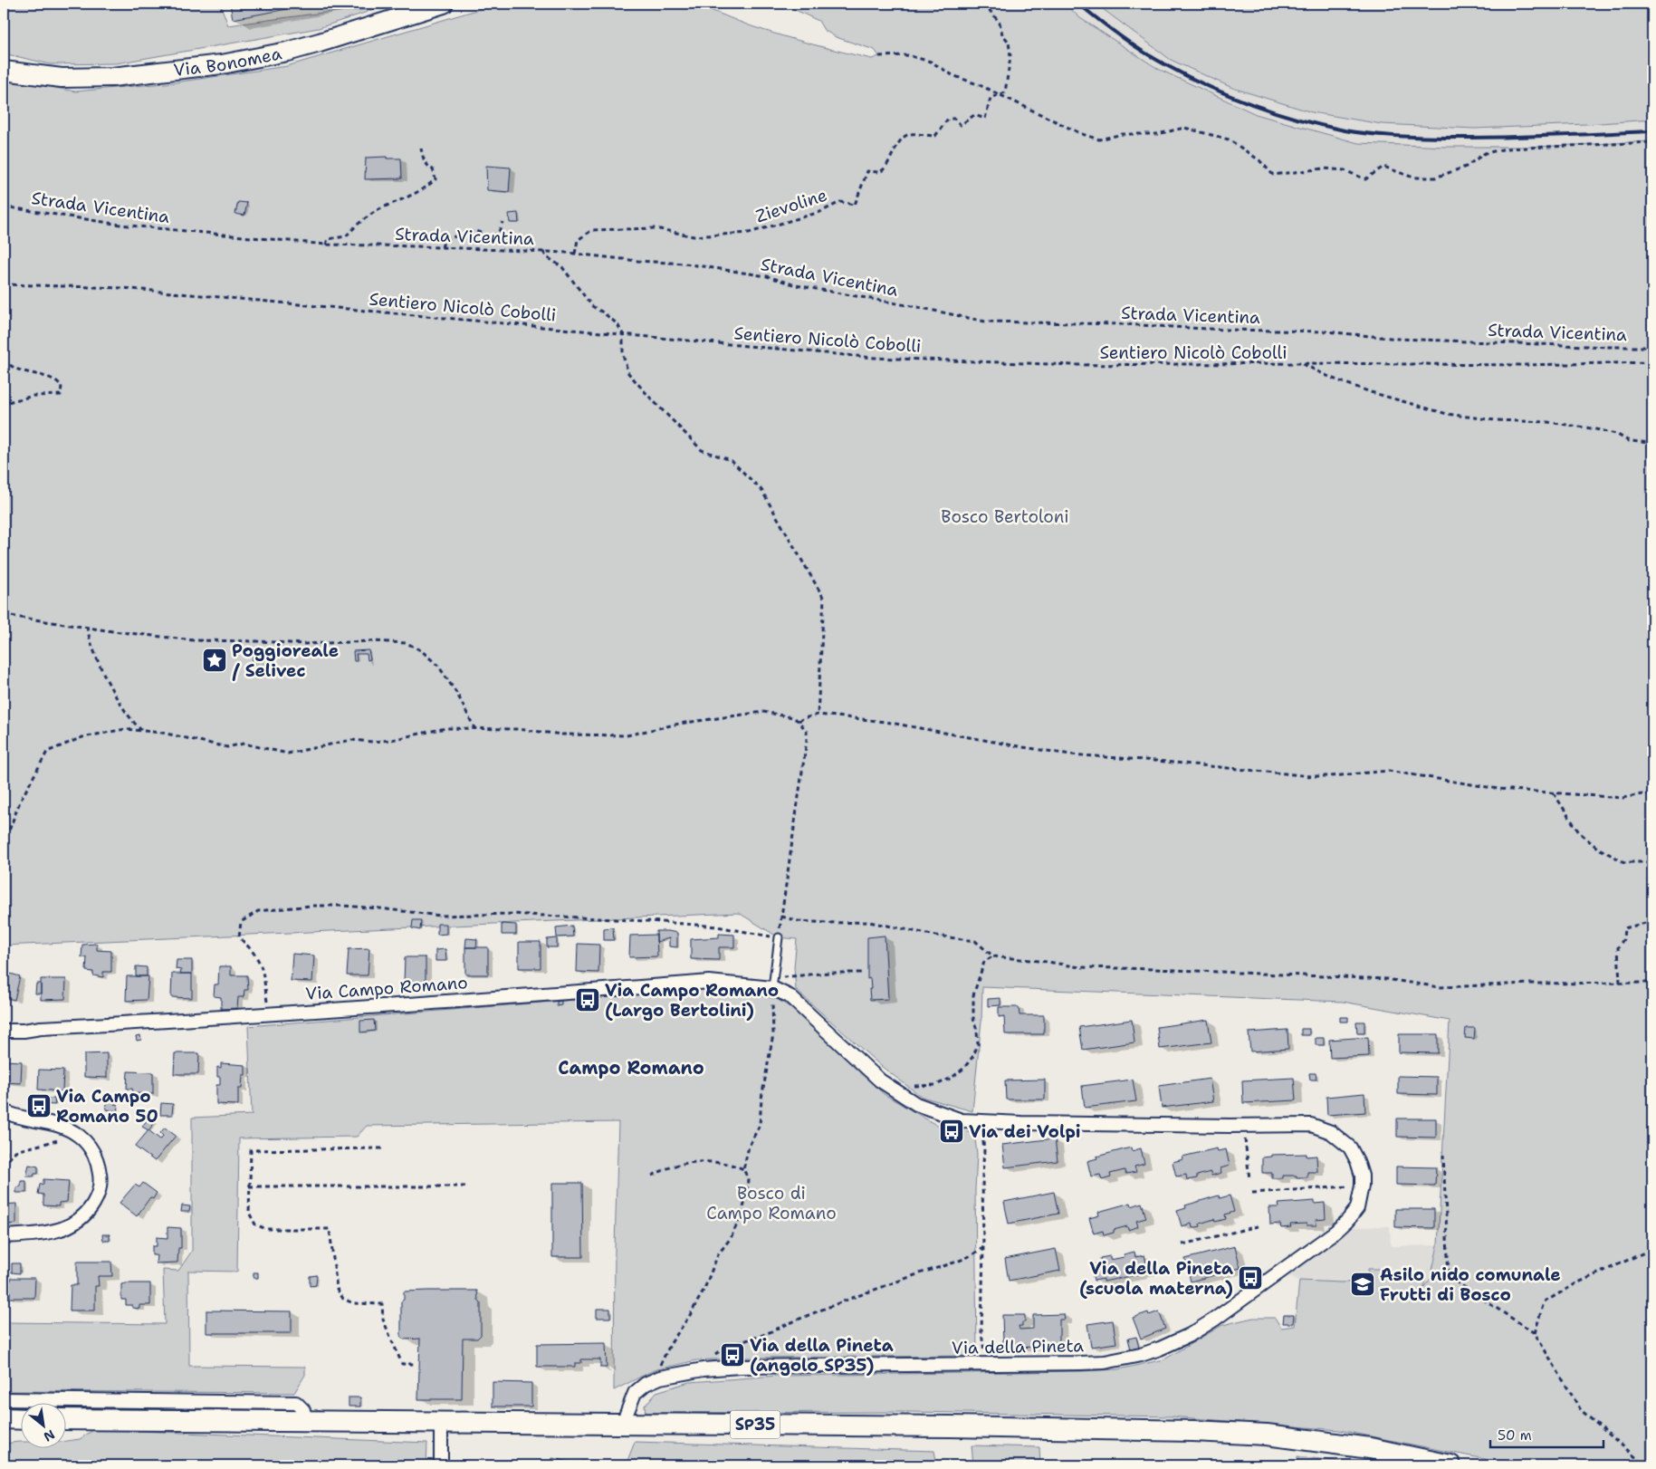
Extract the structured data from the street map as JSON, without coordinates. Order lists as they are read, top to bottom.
{
  "streets": {
    "main road": ["SP35"],
    "street": ["Via Bonomea", "Via Campo Romano", "Via della Pineta"],
    "path": ["Zievoline", "Strada Vicentina", "Sentiero Nicolò Cobolli"]
  },
  "crossings": [
    ["Zievoline", "Strada Vicentina"],
    ["Via della Pineta", "SP35"]
  ],
  "districts": ["Campo Romano"],
  "parks": ["Bosco Bertoloni", "Bosco di Campo Romano"],
  "places": {
    "place": ["Poggioreale / Selivec"],
    "bus stop": [
      "Via Campo Romano (Largo Bertolini)",
      "Via Campo Romano 50",
      "Via dei Volpi",
      "Via della Pineta (scuola materna)",
      "Via della Pineta (angolo SP35)"
    ],
    "school or university": ["Asilo nido comunale Frutti di Bosco"]
  },
  "scale_bar": "50 m",
  "north": "bottom right"
}
